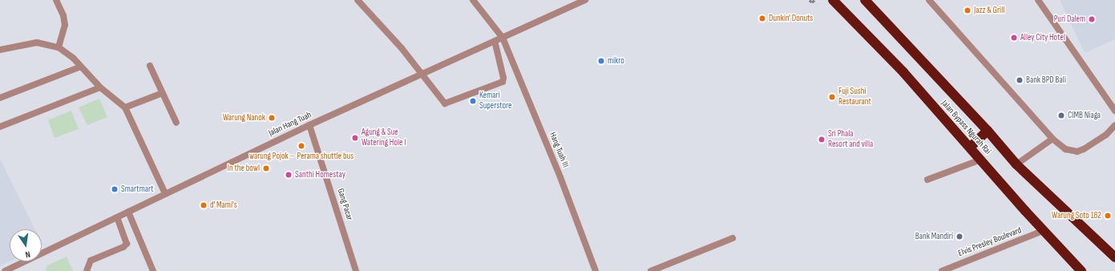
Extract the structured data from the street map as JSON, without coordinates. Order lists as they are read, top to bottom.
{
  "streets": {
    "highway": ["Jalan Bypass Ngurah Rai"],
    "street": [
      "Jalan Hang Tuah",
      "Hang Tuah III",
      "Gang Pacar",
      "Elvis Presley Boulevard"
    ]
  },
  "crossings": [
    ["Jalan Hang Tuah", "Hang Tuah III"],
    ["Jalan Hang Tuah", "Gang Pacar"],
    ["Jalan Bypass Ngurah Rai", "Elvis Presley Boulevard"]
  ],
  "places": [
    "Jazz & Grill",
    "Dunkin' Donuts",
    "Puri Dalem",
    "Alley City Hotel",
    "mikro",
    "Bank BPD Bali",
    "Fuji Sushi Restaurant",
    "Kemari Superstore",
    "CIMB Niaga",
    "Warung Nanok",
    "Agung & Sue Watering Hole I",
    "Sri Phala Resort and villa",
    "warung Pojok — Perama shuttle bus",
    "In the bowl",
    "Santhi Homestay",
    "Smartmart",
    "d' Mami's",
    "Warung Soto 182",
    "Bank Mandiri"
  ],
  "north": "bottom"
}
